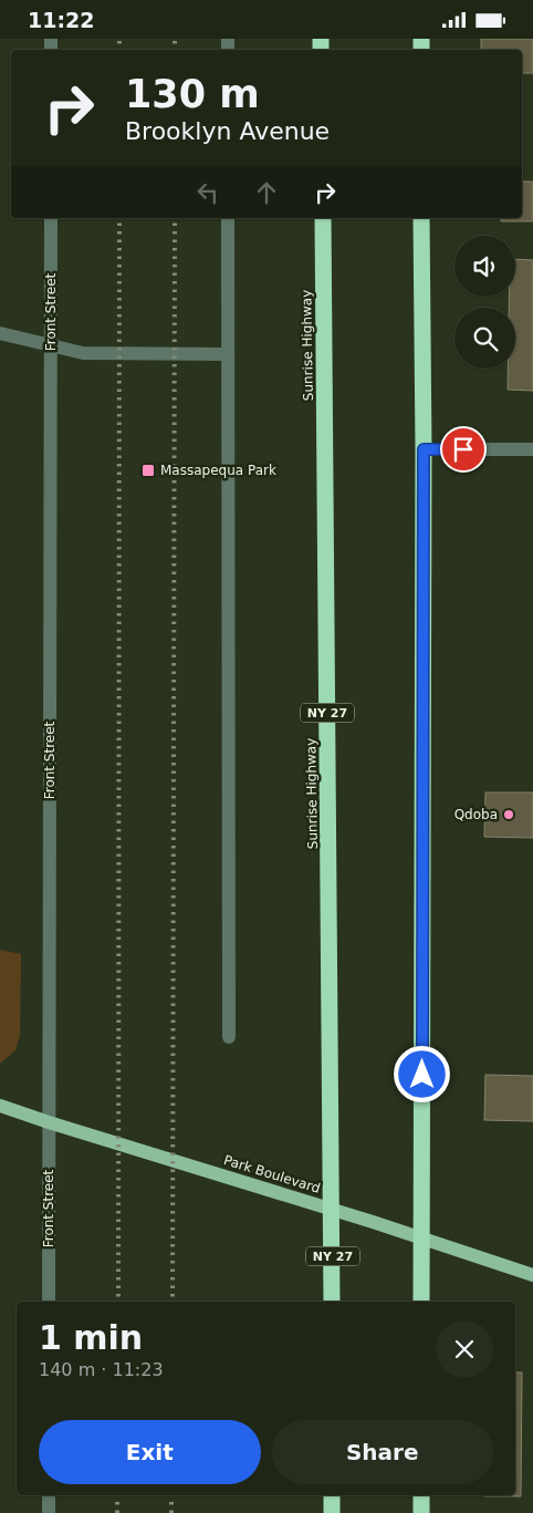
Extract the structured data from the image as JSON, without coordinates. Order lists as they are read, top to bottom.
{
  "streets": {
    "highway": ["Sunrise Highway", "NY 27"],
    "main road": ["Park Boulevard"],
    "street": ["Front Street"]
  },
  "crossings": [
    ["Front Street", "Park Boulevard"],
    ["Sunrise Highway", "Park Boulevard"]
  ],
  "places": {
    "transit": ["Massapequa Park"],
    "other": ["Qdoba"]
  },
  "page": {
    "status": "11:22",
    "turn": ["130 m", "Brooklyn Avenue"],
    "heading": ["1 min", "140 m · 11:23"],
    "buttons": ["Exit", "Share"]
  }
}
